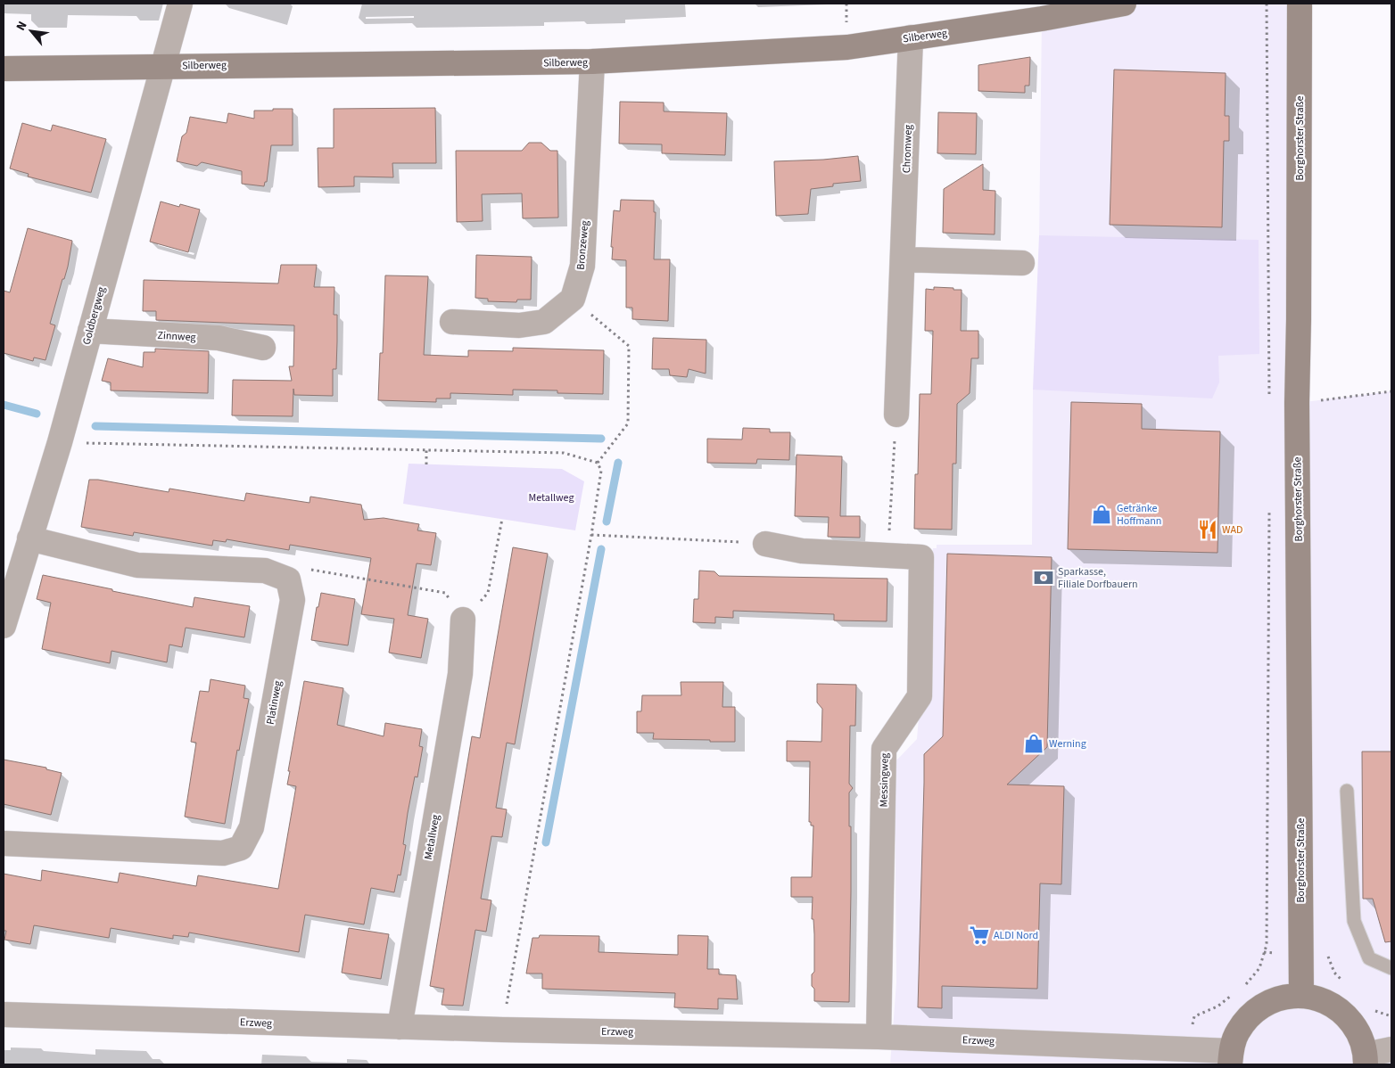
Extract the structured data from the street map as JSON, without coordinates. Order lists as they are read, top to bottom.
{
  "streets": {
    "main road": ["Silberweg", "Borghorster Straße"],
    "street": [
      "Chromweg",
      "Bronzeweg",
      "Goldbergweg",
      "Zinnweg",
      "Platinweg",
      "Messingweg",
      "Metallweg",
      "Erzweg"
    ]
  },
  "crossings": [
    ["Silberweg", "Chromweg"],
    ["Silberweg", "Bronzeweg"],
    ["Silberweg", "Goldbergweg"],
    ["Goldbergweg", "Zinnweg"],
    ["Messingweg", "Erzweg"],
    ["Metallweg", "Erzweg"]
  ],
  "parks": ["Metallweg"],
  "places": {
    "shop": ["Getränke Hoffmann", "Werning"],
    "restaurant": ["WAD"],
    "bank": ["Sparkasse, Filiale Dorfbauern"],
    "supermarket": ["ALDI Nord"]
  },
  "north": "top left"
}
